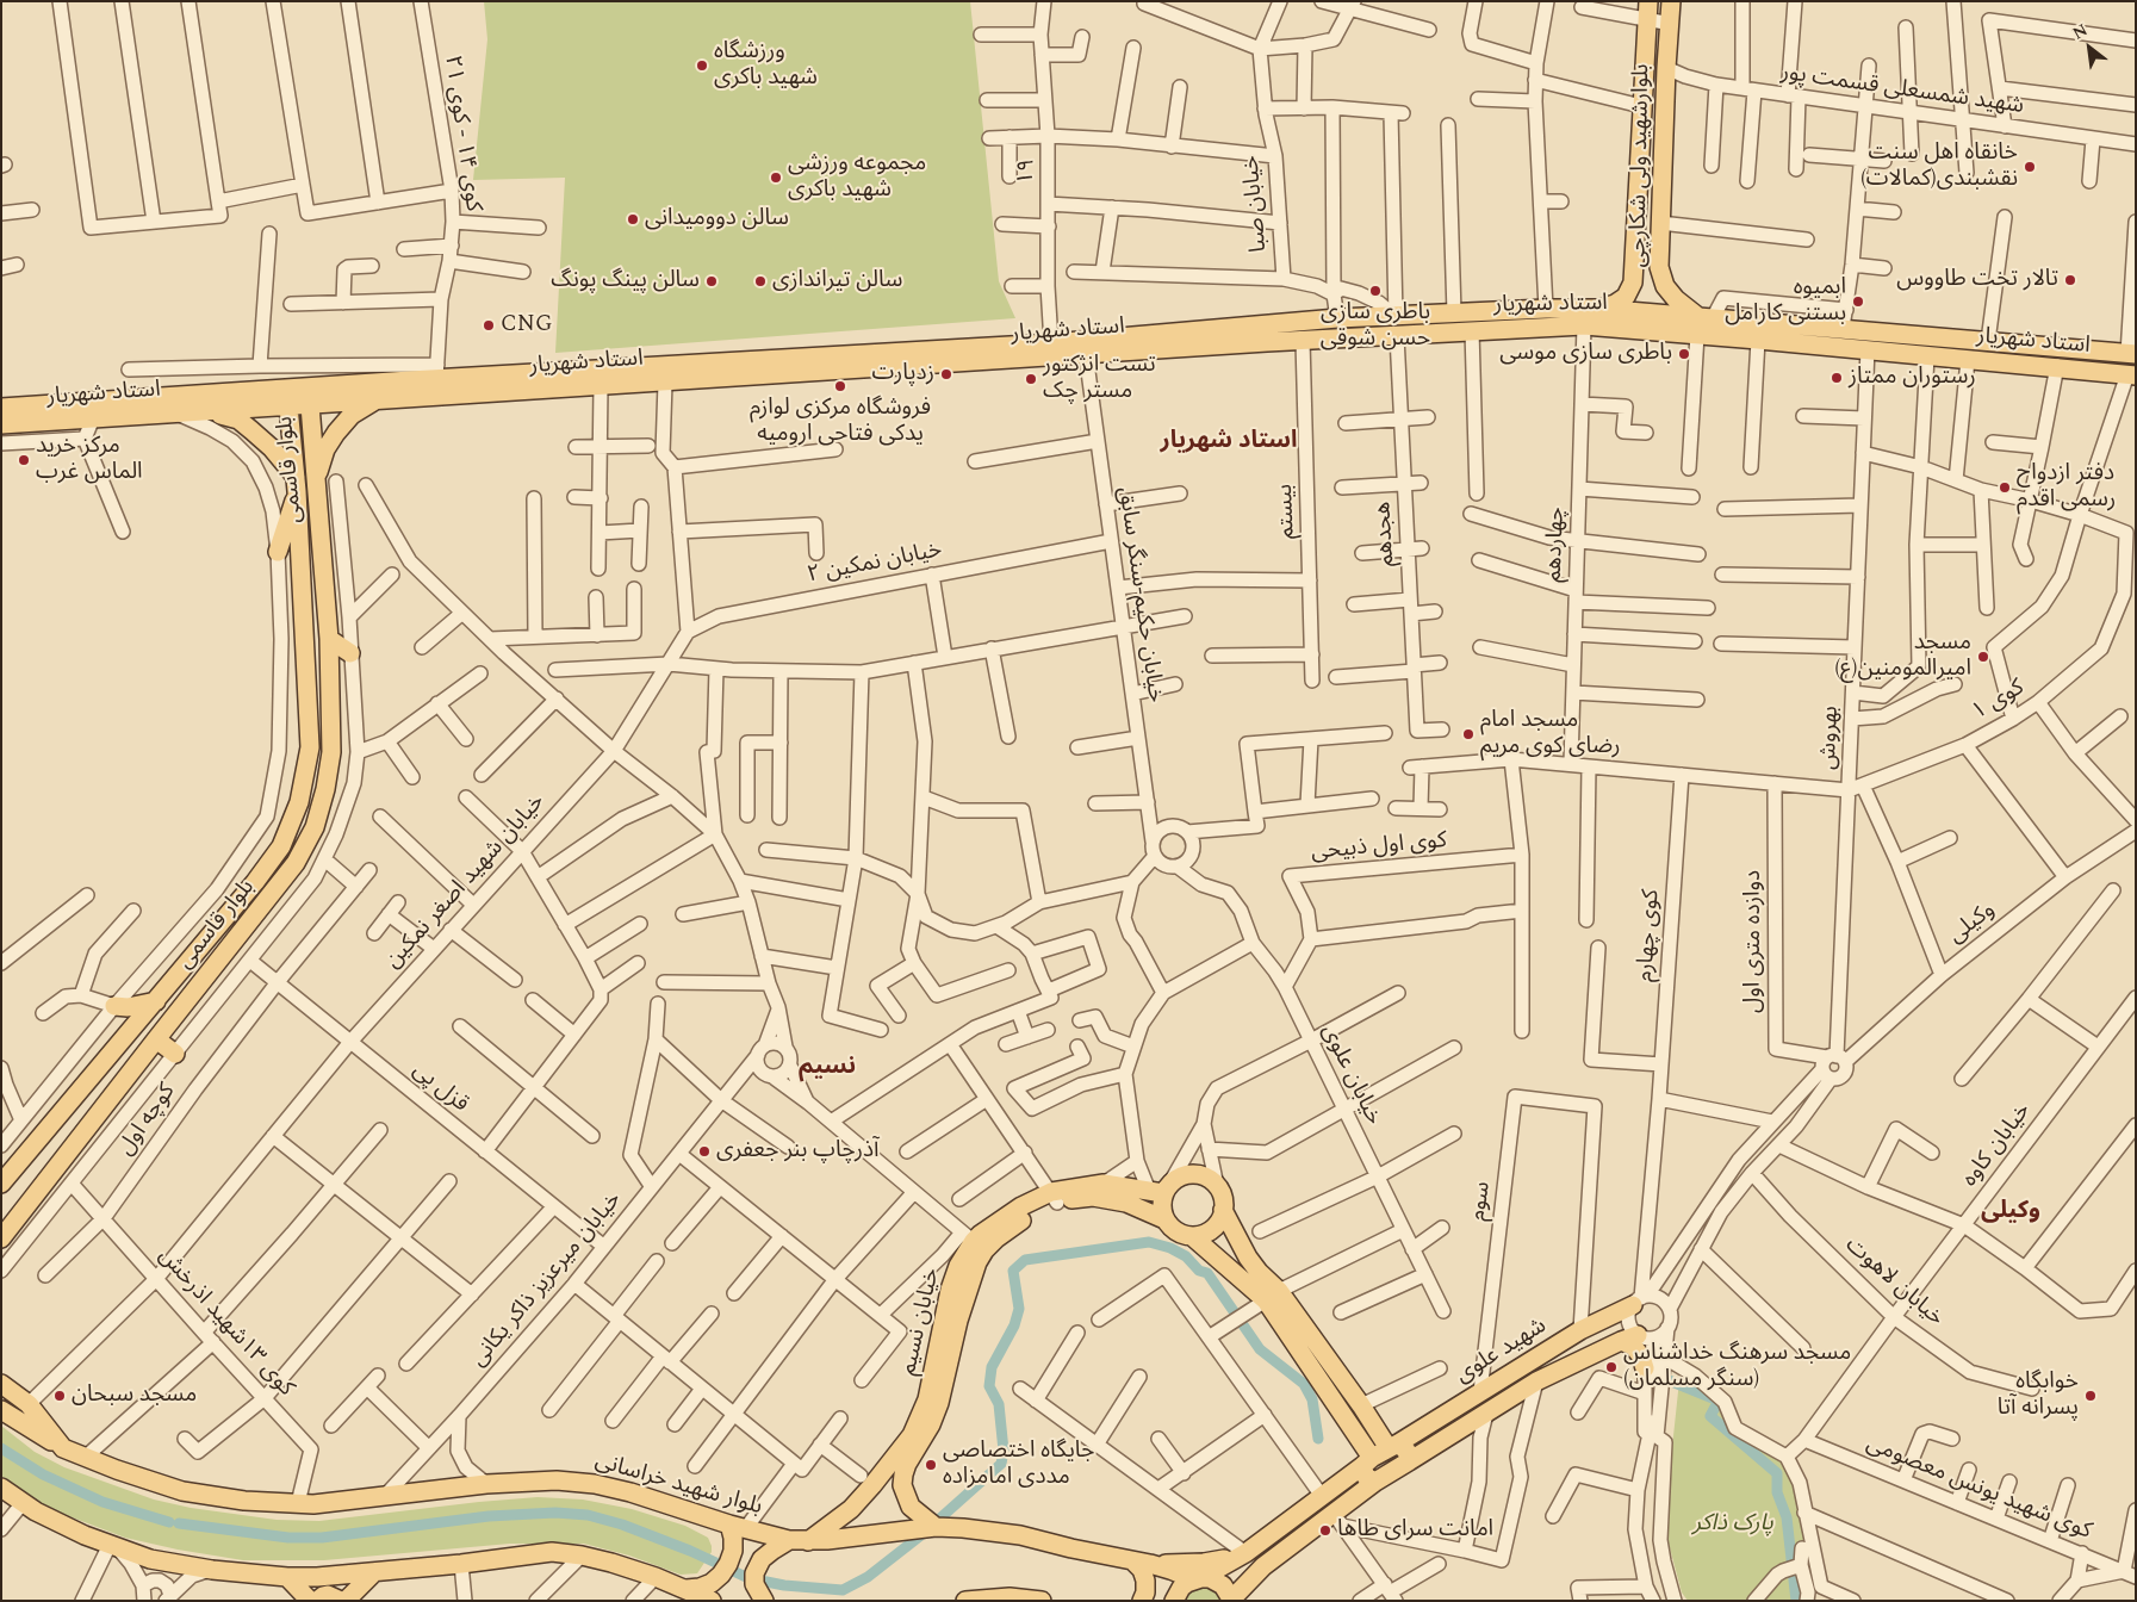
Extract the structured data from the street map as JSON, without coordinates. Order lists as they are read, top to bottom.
{
  "streets": {
    "main road": [
      "بلوارشهید ولی شکارچی",
      "استاد شهریار",
      "بلوار قاسمی",
      "خیابان نسیم",
      "شهید علوی",
      "بلوار شهید خراسانی"
    ],
    "street": [
      "شهید شمسعلی قسمت پور",
      "کوی ۱۴ - کوی ۲۱",
      "۱۹",
      "خیابان صبا",
      "بیستم",
      "هجدهم",
      "چهاردهم",
      "خیابان نمکین ۲",
      "خیابان حکیم-سنگر سابق",
      "کوی ۱",
      "بهروش",
      "کوی اول ذبیحی",
      "خیابان شهید اصغر نمکین",
      "وکیلی",
      "کوی چهارم",
      "دوازده متری اول",
      "خیابان علوی",
      "قزل پی",
      "کوچه اول",
      "خیابان کاوه",
      "سوم",
      "خیابان میرعزیز ذاکر یکانی",
      "خیابان لاهوت",
      "کوی ۱۳شهید اذرخش",
      "کوی شهید یونس معصومی"
    ]
  },
  "crossings": [
    ["شهید شمسعلی قسمت پور", "بلوارشهید ولی شکارچی"],
    ["کوی ۱۴ - کوی ۲۱", "استاد شهریار"],
    ["بلوارشهید ولی شکارچی", "استاد شهریار"],
    ["۱۹", "استاد شهریار"],
    ["استاد شهریار", "بلوار قاسمی"],
    ["استاد شهریار", "بیستم"],
    ["استاد شهریار", "هجدهم"],
    ["استاد شهریار", "چهاردهم"],
    ["استاد شهریار", "خیابان حکیم-سنگر سابق"],
    ["استاد شهریار", "بهروش"],
    ["خیابان نمکین ۲", "خیابان حکیم-سنگر سابق"],
    ["خیابان حکیم-سنگر سابق", "خیابان علوی"],
    ["کوی ۱", "بهروش"],
    ["بهروش", "وکیلی"],
    ["بهروش", "دوازده متری اول"],
    ["خیابان شهید اصغر نمکین", "قزل پی"],
    ["خیابان شهید اصغر نمکین", "کوی ۱۳شهید اذرخش"],
    ["خیابان شهید اصغر نمکین", "بلوار شهید خراسانی"],
    ["وکیلی", "کوی چهارم"],
    ["وکیلی", "دوازده متری اول"],
    ["وکیلی", "خیابان لاهوت"],
    ["وکیلی", "شهید علوی"],
    ["کوی چهارم", "شهید علوی"],
    ["قزل پی", "کوچه اول"],
    ["قزل پی", "خیابان میرعزیز ذاکر یکانی"],
    ["کوچه اول", "کوی ۱۳شهید اذرخش"],
    ["خیابان کاوه", "خیابان لاهوت"],
    ["خیابان کاوه", "کوی شهید یونس معصومی"],
    ["سوم", "شهید علوی"],
    ["خیابان میرعزیز ذاکر یکانی", "بلوار شهید خراسانی"],
    ["خیابان نسیم", "بلوار شهید خراسانی"],
    ["کوی ۱۳شهید اذرخش", "بلوار شهید خراسانی"]
  ],
  "districts": ["استاد شهریار", "نسیم", "وکیلی"],
  "parks": ["پارک ذاکر"],
  "places": [
    "ورزشگاه شهید باکری",
    "خانقاه اهل سنت نقشبندی(کمالات)",
    "مجموعه ورزشی شهید باکری",
    "سالن دوومیدانی",
    "تالار تخت طاووس",
    "سالن پینگ پونگ",
    "سالن تیراندازی",
    "باطری سازی حسن شوقی",
    "ابمیوه بستنی کارامل",
    "CNG",
    "باطری سازی موسی",
    "زدپارت",
    "رستوران ممتاز",
    "تست انژکتور مستر چک",
    "فروشگاه مرکزی لوازم یدکی فتاحی ارومیه",
    "مرکز خرید الماس غرب",
    "دفتر ازدواح رسمی اقدم",
    "مسجد امیرالمومنین(ع)",
    "مسجد امام رضای کوی مریم",
    "آذرچاپ بنر جعفری",
    "مسجد سرهنگ خداشناس (سنگر مسلمان)",
    "مسجد سبحان",
    "خوابگاه پسرانه آتا",
    "جایگاه اختصاصی مددی امامزاده",
    "امانت سرای طاها"
  ],
  "north": "top left"
}
